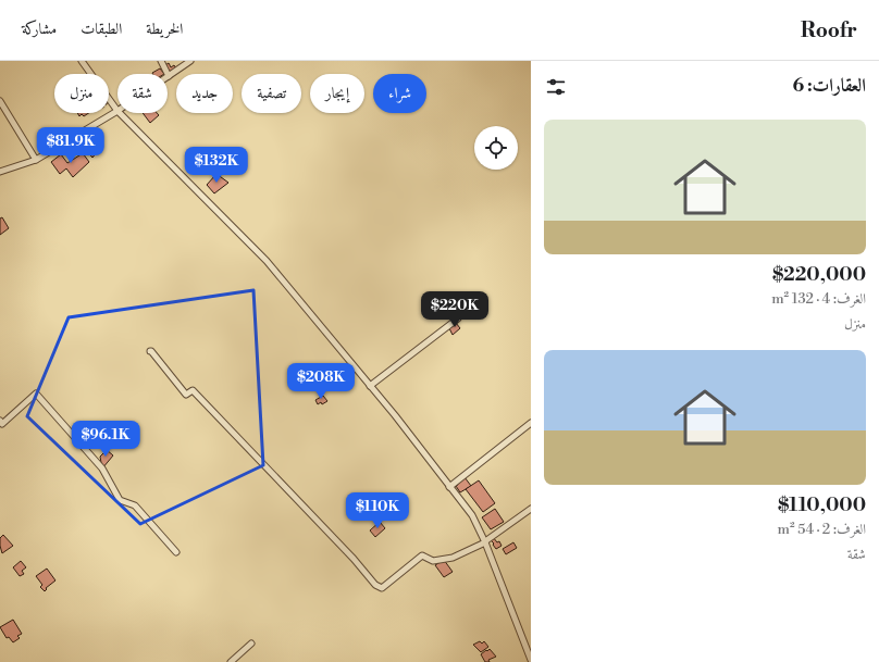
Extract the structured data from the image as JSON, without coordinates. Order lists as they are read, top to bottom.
{
  "page": {
    "header": "Roofr",
    "nav": ["الخريطة", "الطبقات", "مشاركة"],
    "heading": "العقارات: 6",
    "chip": [
      "شراء",
      "إيجار",
      "تصفية",
      "جديد",
      "شقة",
      "منزل"
    ],
    "list": [
      {
        "name": "$220,000",
        "note": "الغرف: 4 · 132 m² · منزل"
      },
      {
        "name": "$110,000",
        "note": "الغرف: 2 · 54 m² · شقة"
      }
    ],
    "price": [
      "$81.9K",
      "$132K",
      "$220K",
      "$208K",
      "$96.1K",
      "$110K"
    ]
  }
}
